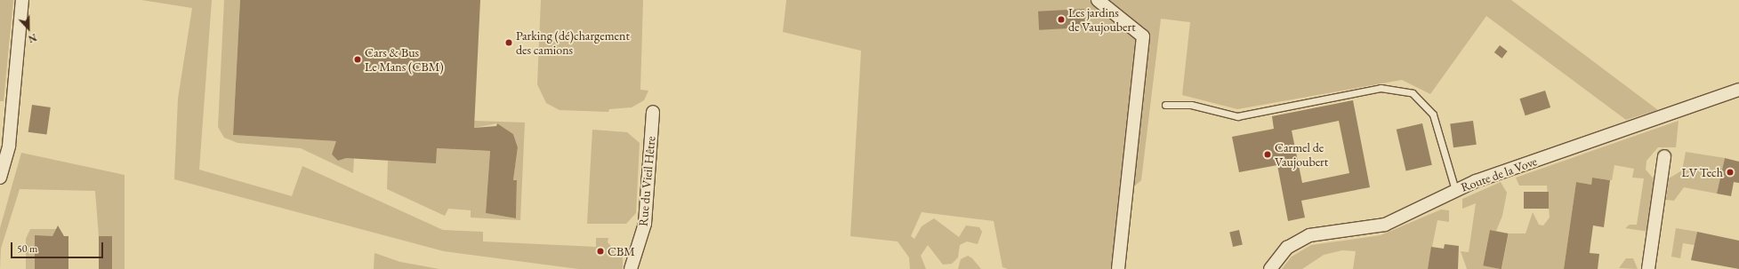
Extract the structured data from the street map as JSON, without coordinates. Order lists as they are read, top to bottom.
{
  "streets": {
    "street": ["Route de la Vove", "Rue du Vieil Hêtre"]
  },
  "places": [
    "Les jardins de Vaujoubert",
    "Parking (dé)chargement des camions",
    "Cars & Bus Le Mans (CBM)",
    "Carmel de Vaujoubert",
    "LV Tech",
    "CBM"
  ],
  "scale_bar": "50 m",
  "north": "bottom"
}
